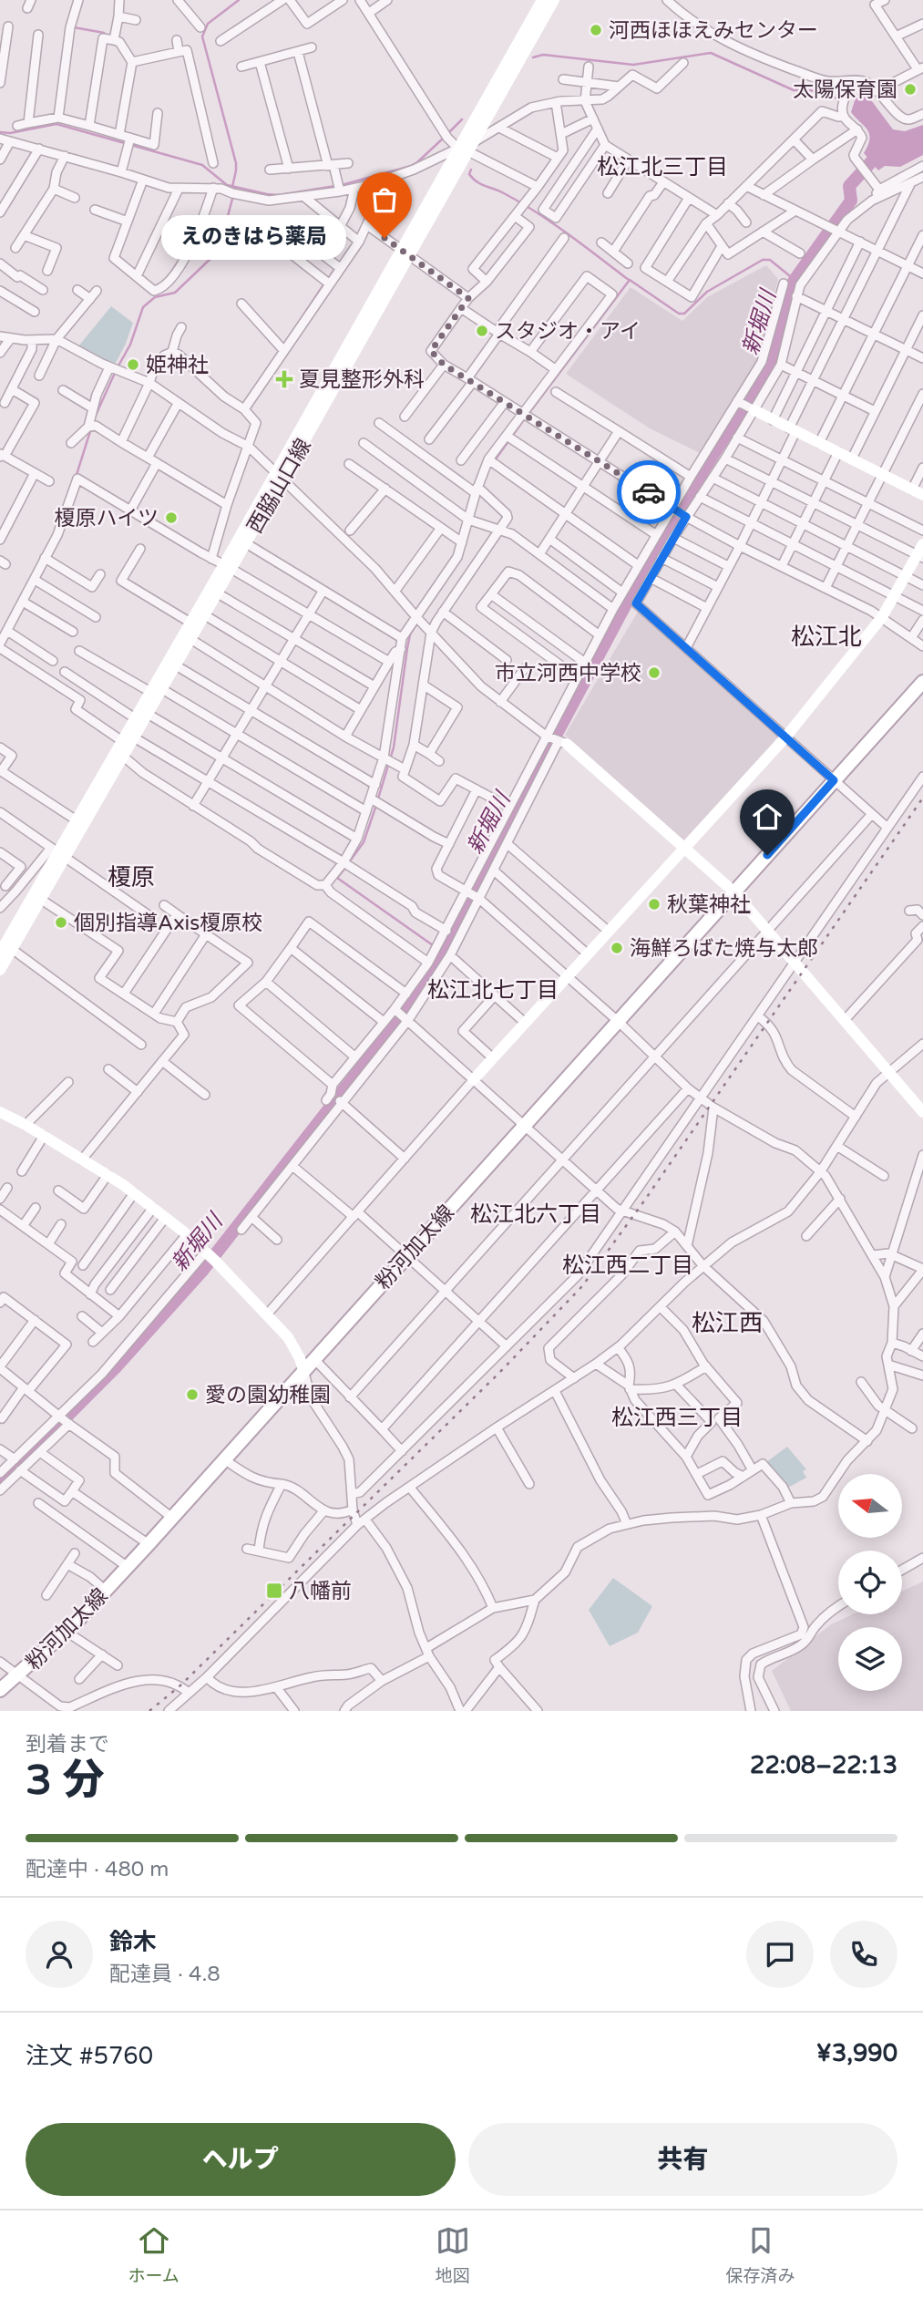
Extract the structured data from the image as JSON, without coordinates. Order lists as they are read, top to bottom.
{
  "streets": {
    "main road": ["粉河加太線"],
    "street": ["西脇山口線"]
  },
  "districts": [
    "松江北三丁目",
    "松江北",
    "榎原",
    "松江北七丁目",
    "松江北六丁目",
    "松江西二丁目",
    "松江西",
    "松江西三丁目"
  ],
  "water": ["新堀川"],
  "places": {
    "other": [
      "河西ほほえみセンター",
      "太陽保育園",
      "えのきはら薬局",
      "スタジオ・アイ",
      "姫神社",
      "榎原ハイツ",
      "市立河西中学校",
      "秋葉神社",
      "個別指導Axis榎原校",
      "海鮮ろばた焼与太郎",
      "愛の園幼稚園"
    ],
    "health": ["夏見整形外科"],
    "transit": ["八幡前"]
  },
  "north": "left",
  "page": {
    "bubble": "えのきはら薬局",
    "heading": ["3 分", "到着まで", "22:08–22:13"],
    "panel": [
      "鈴木",
      "配達員 · 4.8",
      "注文 #5760",
      "¥3,990"
    ],
    "bar": "配達中 · 480 m",
    "buttons": ["ヘルプ", "共有"],
    "tabs": ["ホーム", "地図", "保存済み"]
  }
}
